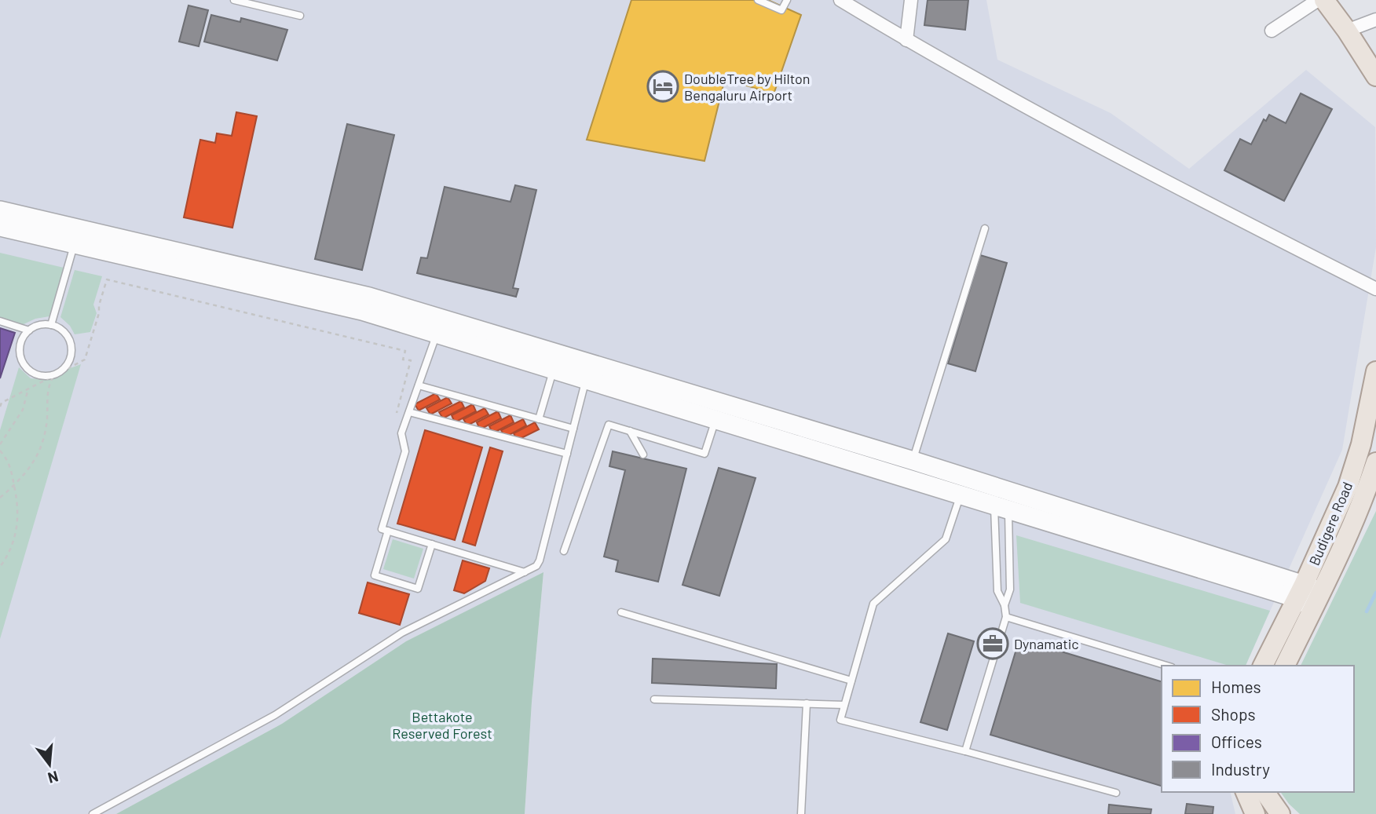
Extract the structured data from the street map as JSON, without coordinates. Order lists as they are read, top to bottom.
{
  "streets": {
    "main road": ["Budigere Road"]
  },
  "parks": ["Bettakote Reserved Forest"],
  "places": {
    "hotel": ["DoubleTree by Hilton Bengaluru Airport"],
    "office": ["Dynamatic"]
  },
  "legend": [
    "Homes",
    "Shops",
    "Offices",
    "Industry"
  ],
  "north": "bottom"
}
